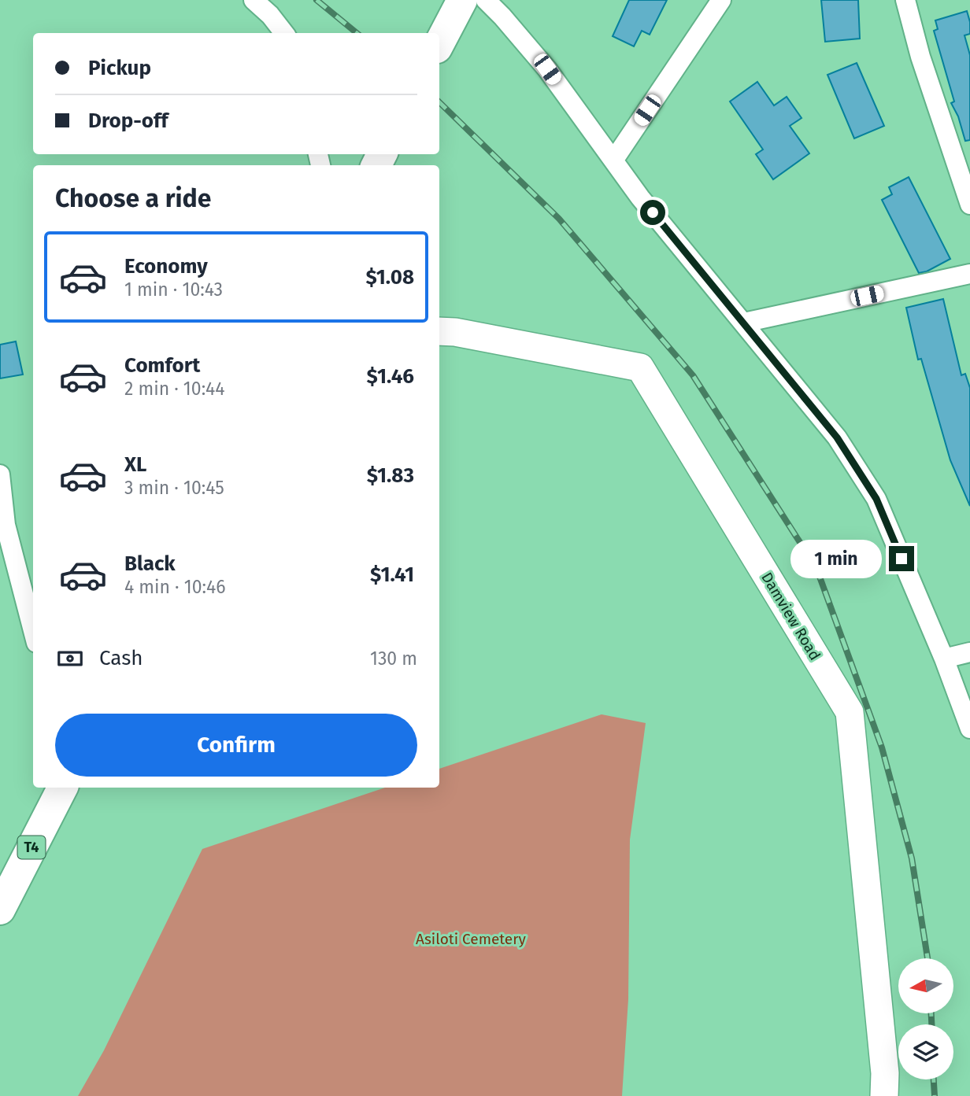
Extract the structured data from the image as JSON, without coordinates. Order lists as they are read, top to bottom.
{
  "streets": {
    "highway": ["T4"],
    "street": ["Damview Road"]
  },
  "parks": ["Asiloti Cemetery"],
  "north": "left",
  "page": {
    "banner": ["Pickup", "Drop-off"],
    "heading": "Choose a ride",
    "list": [
      {
        "name": "Economy",
        "note": "1 min · 10:43",
        "value": "$1.08"
      },
      {
        "name": "Comfort",
        "note": "2 min · 10:44",
        "value": "$1.46"
      },
      {
        "name": "XL",
        "note": "3 min · 10:45",
        "value": "$1.83"
      },
      {
        "name": "Black",
        "note": "4 min · 10:46",
        "value": "$1.41"
      }
    ],
    "bubble": "1 min",
    "pay": ["Cash", "130 m"],
    "buttons": "Confirm"
  }
}
